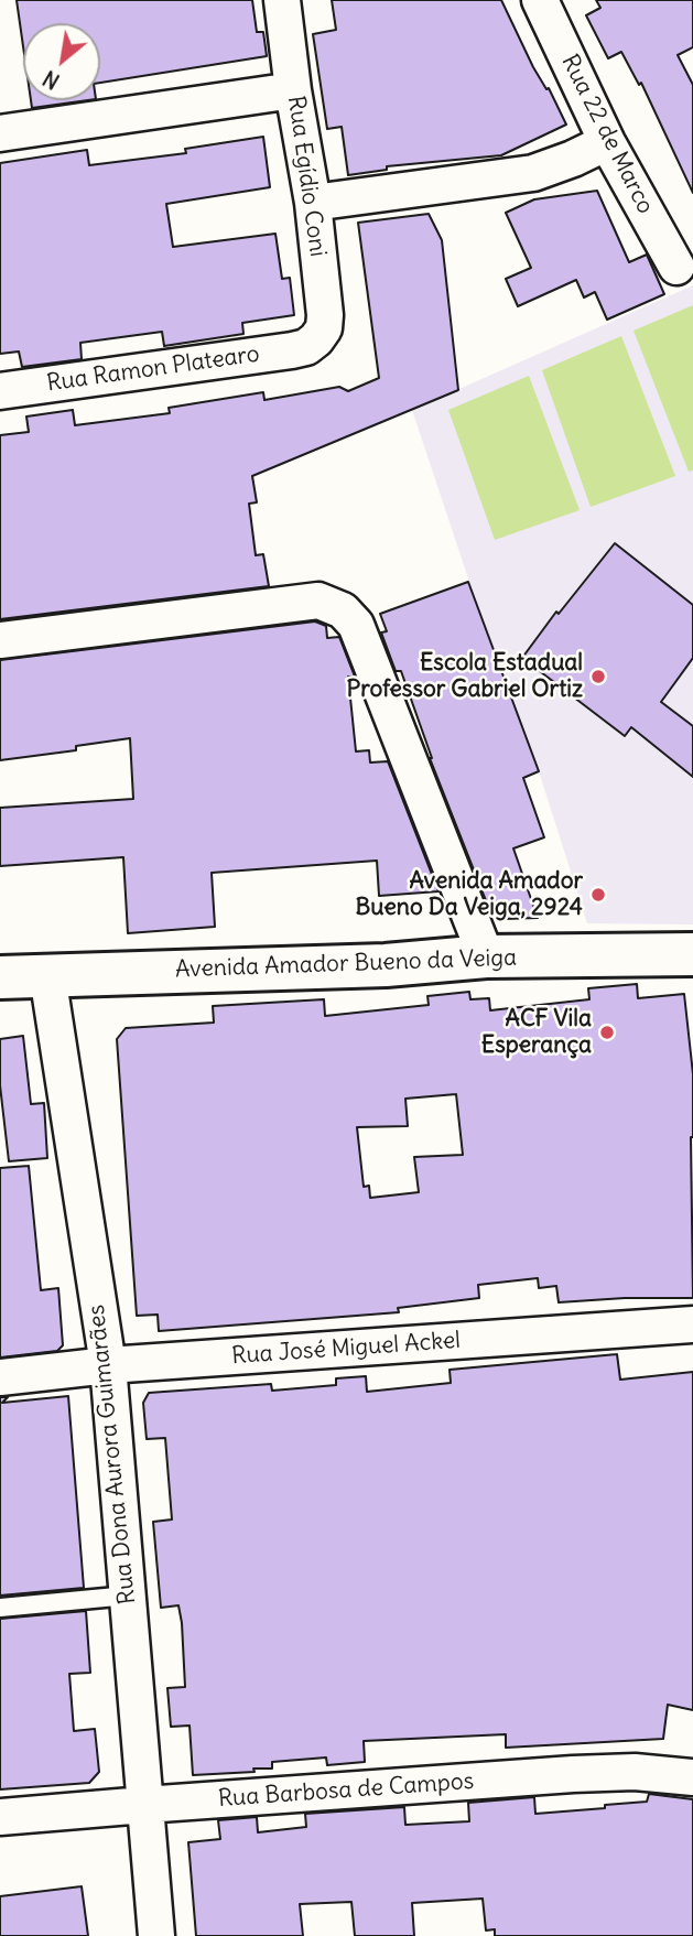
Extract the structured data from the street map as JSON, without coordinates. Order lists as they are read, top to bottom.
{
  "streets": {
    "main road": ["Avenida Amador Bueno da Veiga"],
    "street": [
      "Rua 22 de Marco",
      "Rua Egídio Coni",
      "Rua Ramon Platearo",
      "Rua José Miguel Ackel",
      "Rua Dona Aurora Guimarães",
      "Rua Barbosa de Campos"
    ]
  },
  "crossings": [
    ["Rua Egídio Coni", "Rua Ramon Platearo"],
    ["Avenida Amador Bueno da Veiga", "Rua Dona Aurora Guimarães"],
    ["Rua José Miguel Ackel", "Rua Dona Aurora Guimarães"],
    ["Rua Dona Aurora Guimarães", "Rua Barbosa de Campos"]
  ],
  "places": ["Escola Estadual Professor Gabriel Ortiz", "Avenida Amador Bueno Da Veiga, 2924", "ACF Vila Esperança"],
  "north": "bottom left"
}
